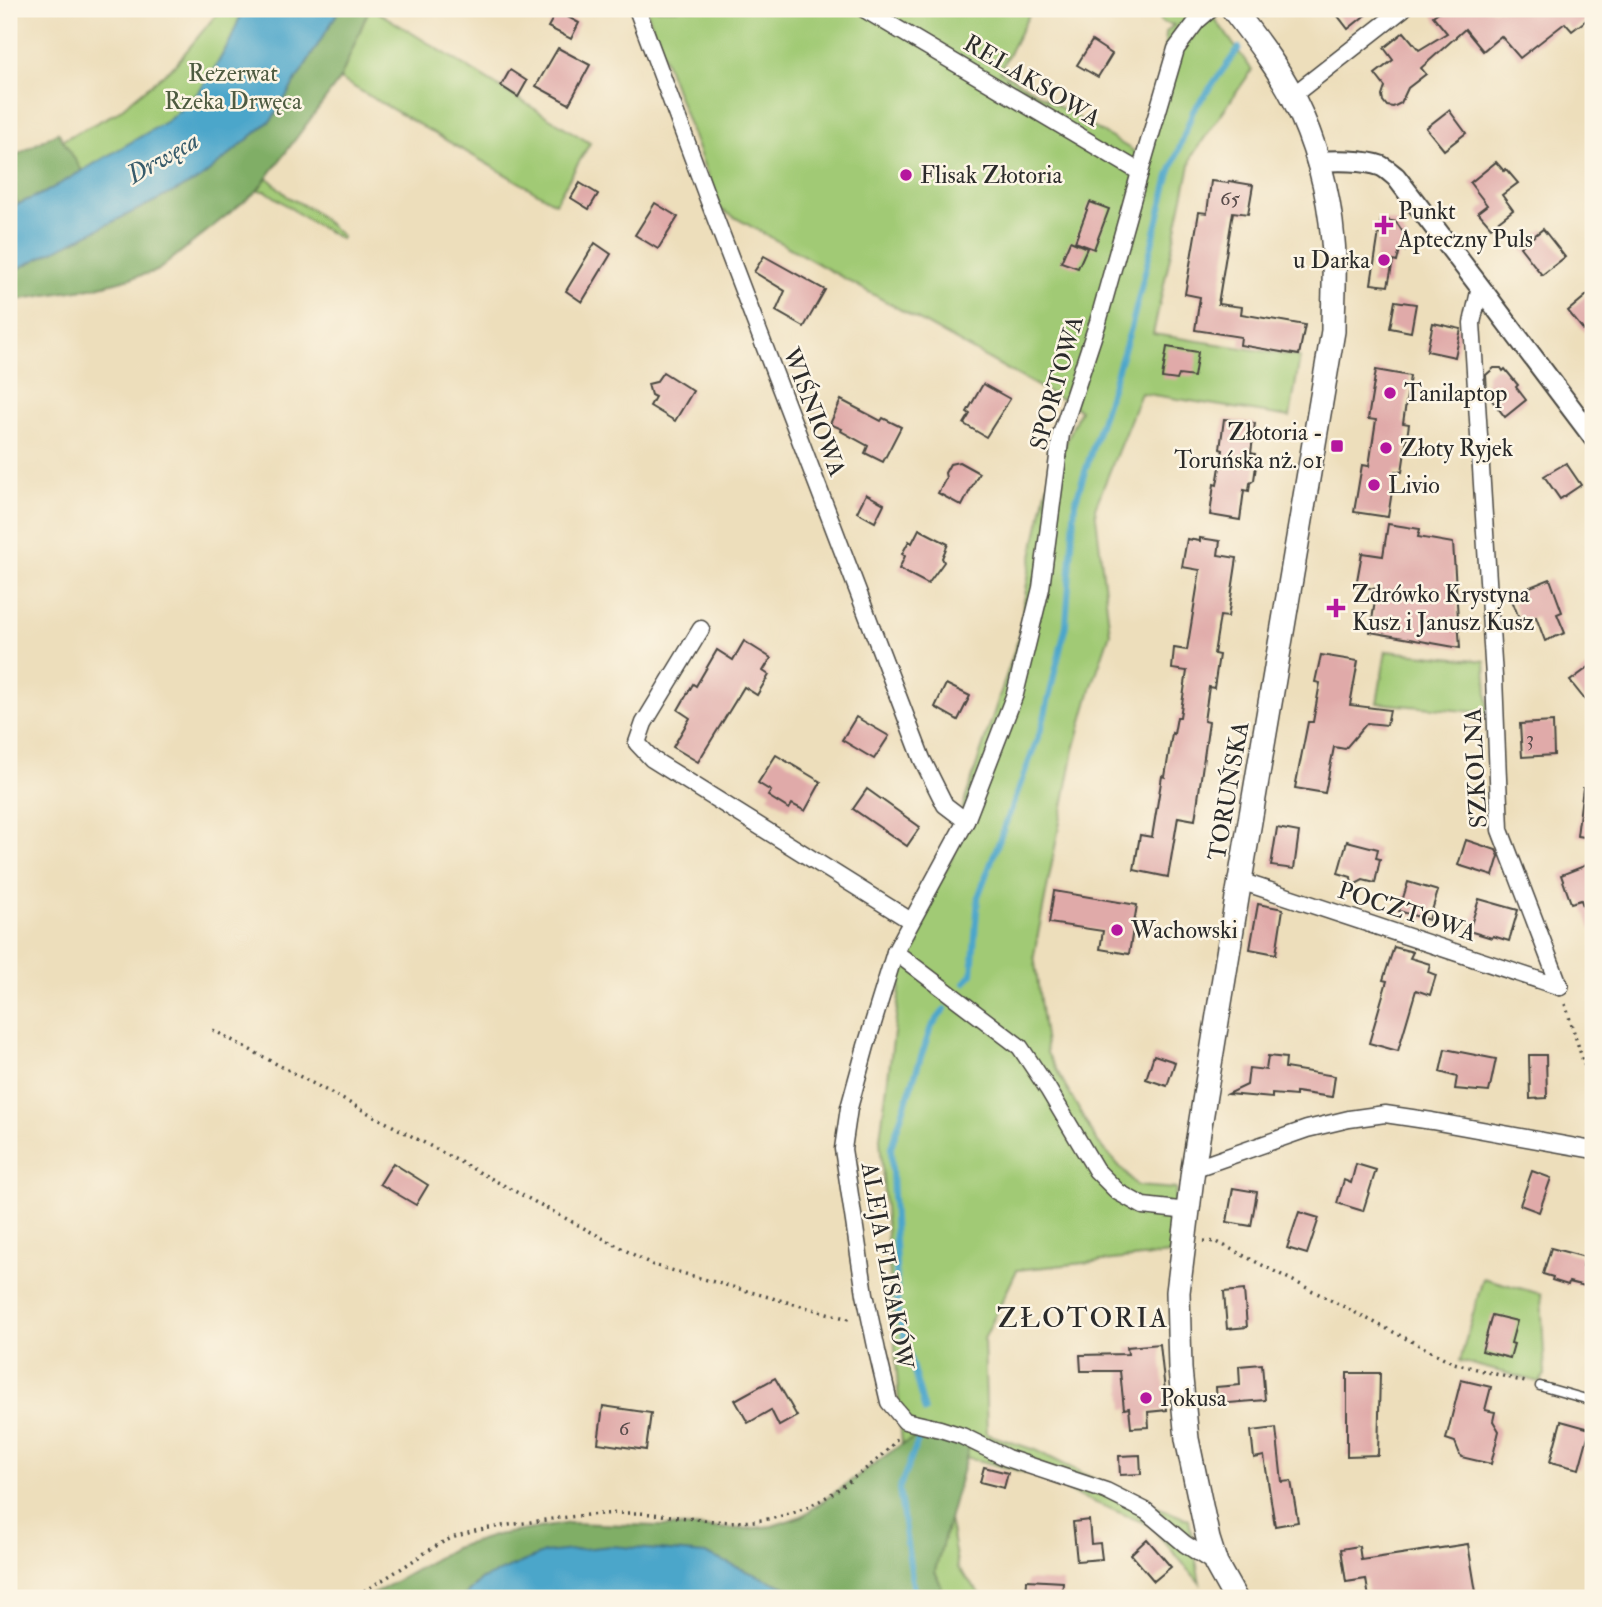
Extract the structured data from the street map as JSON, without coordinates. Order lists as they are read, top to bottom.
{
  "streets": {
    "main road": ["TORUŃSKA"],
    "street": [
      "RELAKSOWA",
      "SPORTOWA",
      "WIŚNIOWA",
      "SZKOLNA",
      "POCZTOWA",
      "ALEJA FLISAKÓW"
    ]
  },
  "crossings": [
    ["RELAKSOWA", "SPORTOWA"],
    ["SPORTOWA", "WIŚNIOWA"],
    ["SPORTOWA", "ALEJA FLISAKÓW"],
    ["WIŚNIOWA", "ALEJA FLISAKÓW"],
    ["SZKOLNA", "POCZTOWA"],
    ["TORUŃSKA", "POCZTOWA"]
  ],
  "districts": ["ZŁOTORIA"],
  "water": ["Drwęca"],
  "parks": ["Rezerwat Rzeka Drwęca"],
  "places": {
    "other": [
      "Flisak Złotoria",
      "u Darka",
      "Tanilaptop",
      "Złoty Ryjek",
      "Livio",
      "Wachowski",
      "Pokusa"
    ],
    "health": ["Punkt Apteczny Puls", "Zdrówko Krystyna Kusz i Janusz Kusz"],
    "transit": ["Złotoria - Toruńska nż. 01"]
  },
  "house_numbers": ["65", "3", "6"]
}
